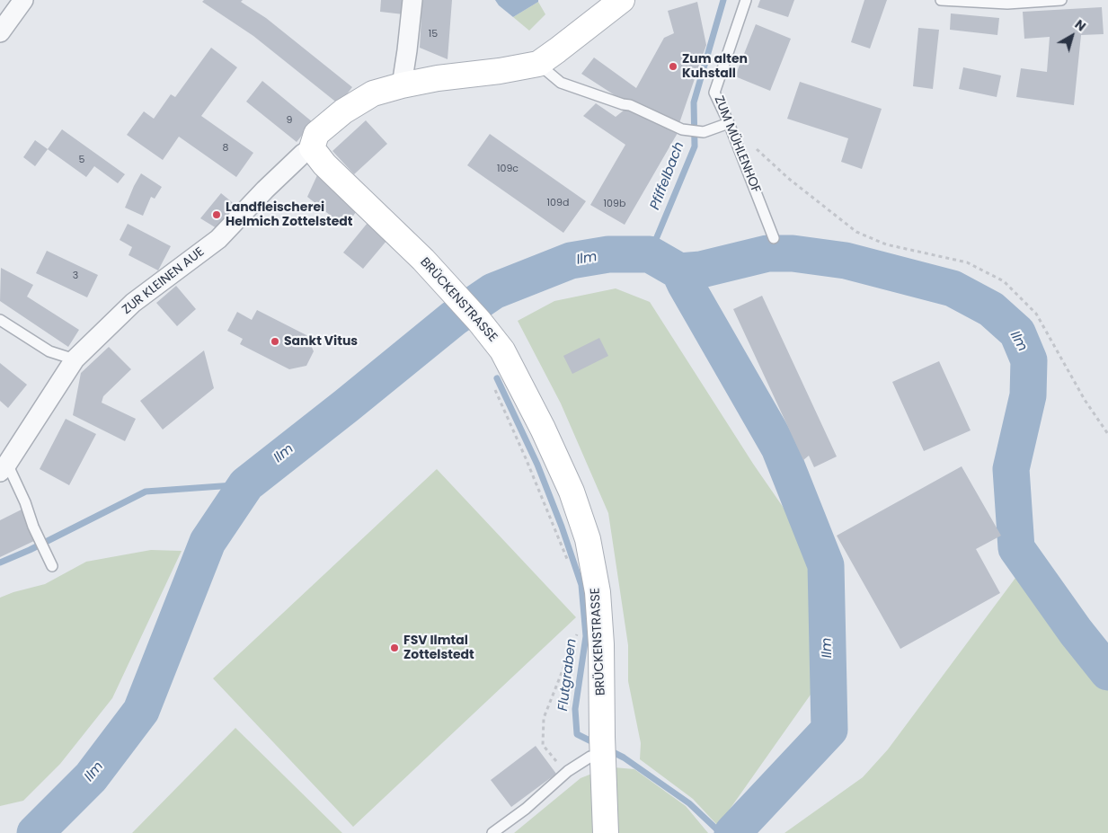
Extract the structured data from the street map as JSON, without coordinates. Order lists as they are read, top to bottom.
{
  "streets": {
    "street": ["ZUR KLEINEN AUE", "BRÜCKENSTRASSE"],
    "lane": ["ZUM MÜHLENHOF"]
  },
  "crossings": [
    ["ZUR KLEINEN AUE", "BRÜCKENSTRASSE"]
  ],
  "water": ["Pfiffelbach", "Ilm", "Flutgraben"],
  "places": [
    "Zum alten Kuhstall",
    "Landfleischerei Helmich Zottelstedt",
    "Sankt Vitus",
    "FSV Ilmtal Zottelstedt"
  ],
  "house_numbers": [
    "15",
    "9",
    "8",
    "5",
    "109c",
    "109d",
    "109b",
    "3"
  ],
  "north": "top right"
}
